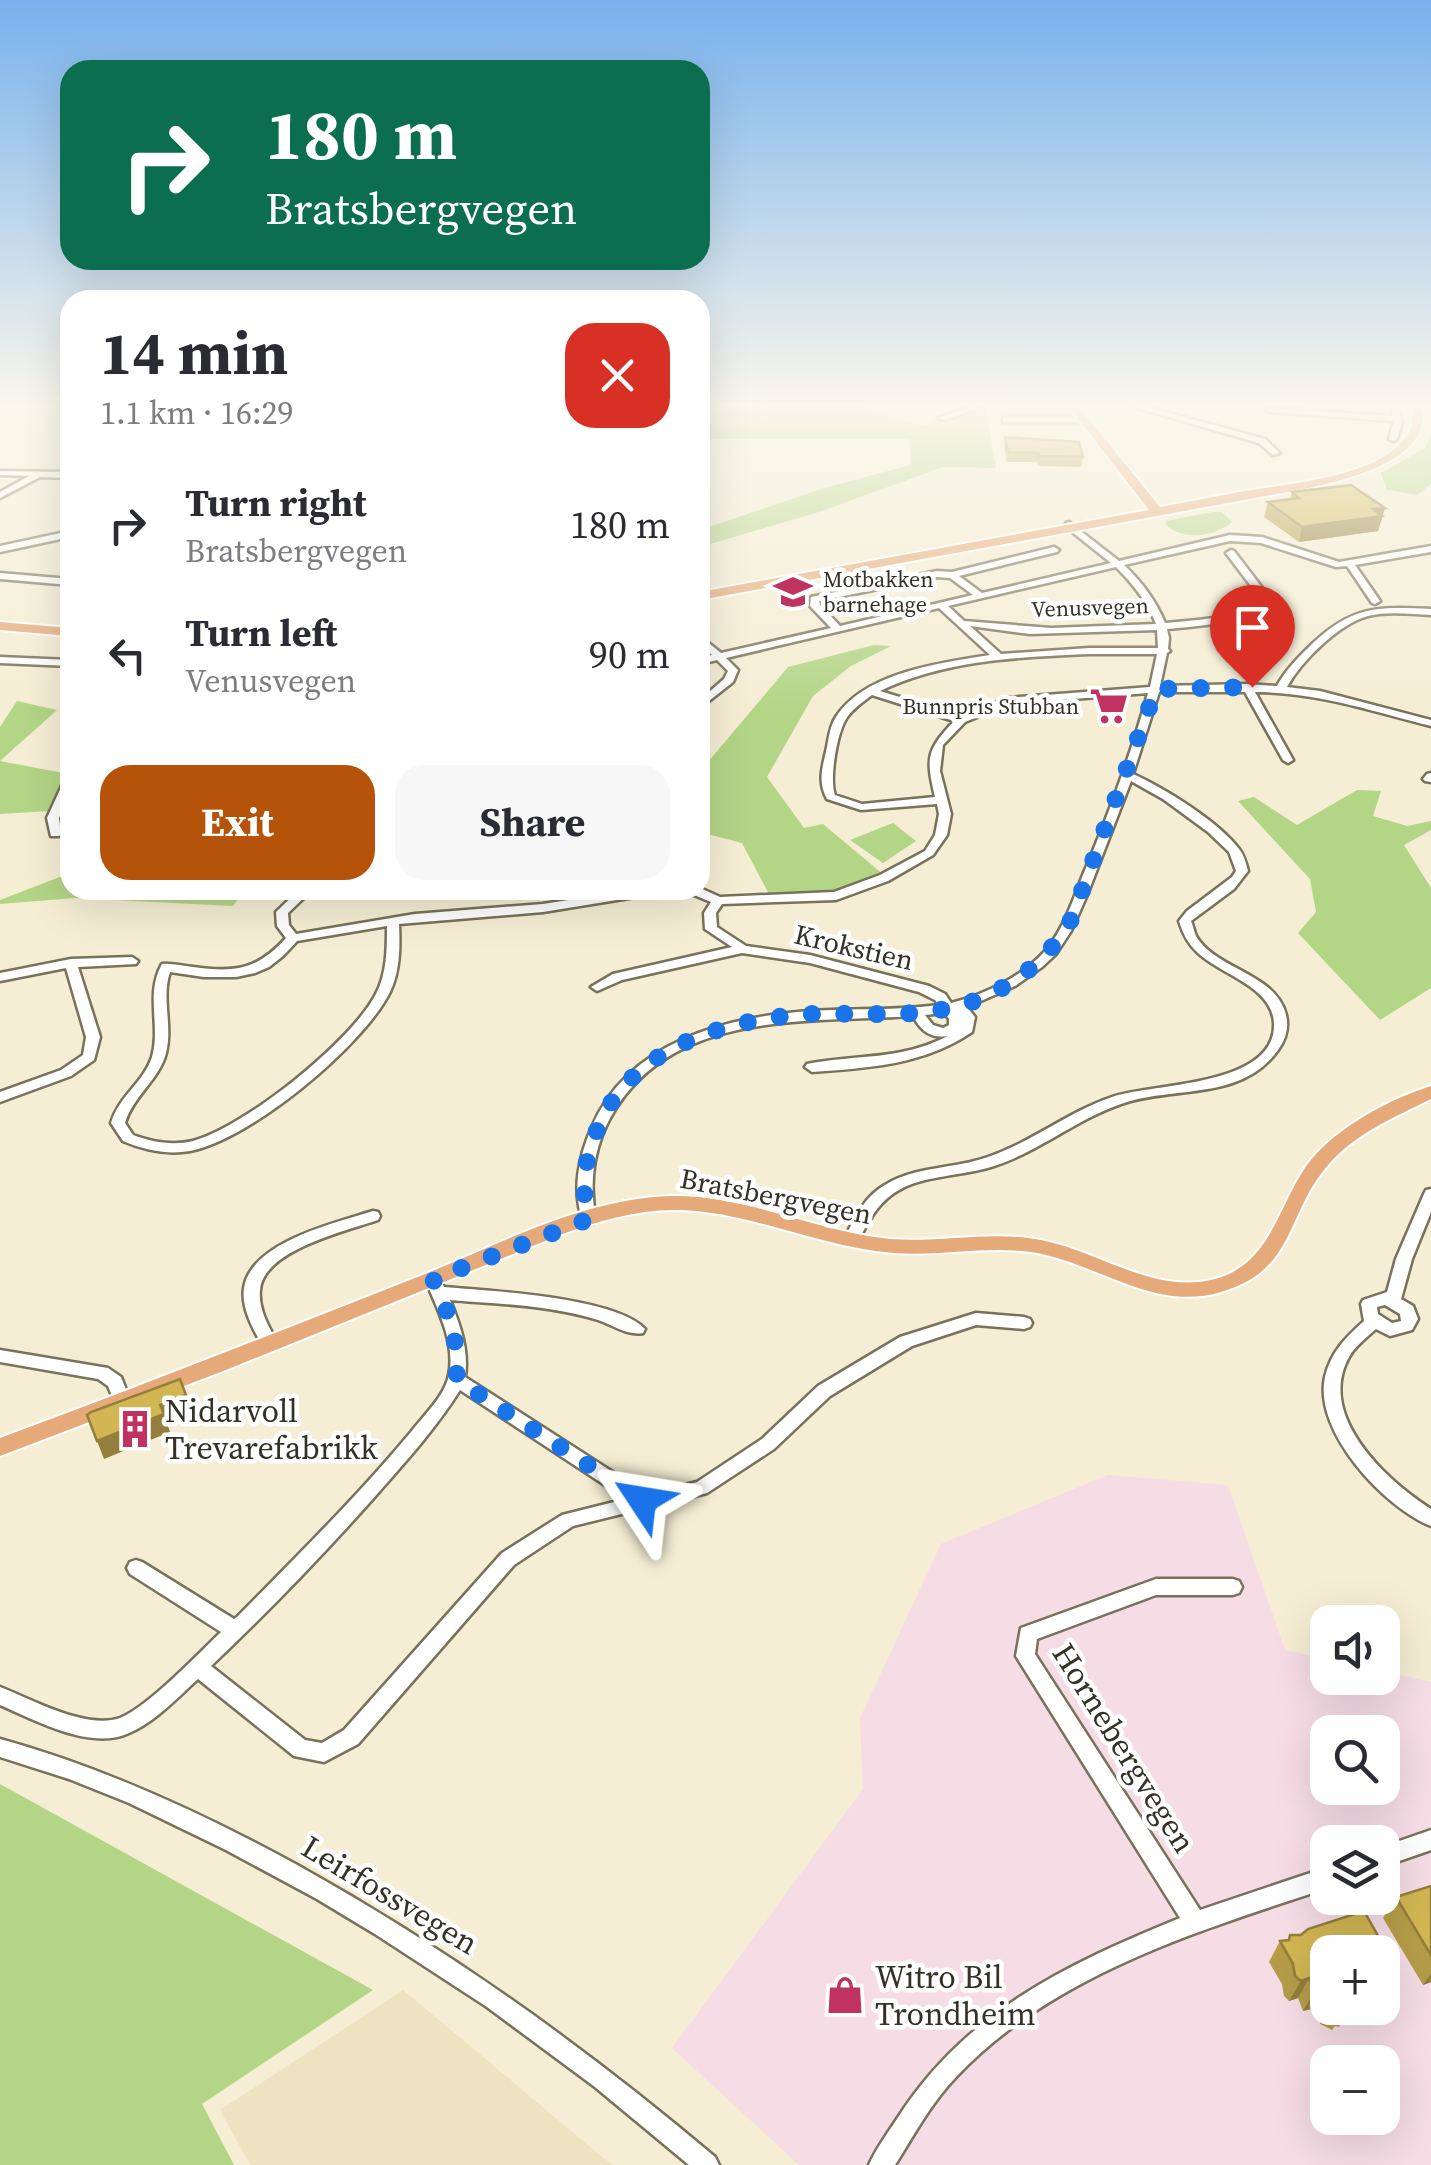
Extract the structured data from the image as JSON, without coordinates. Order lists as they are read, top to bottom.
{
  "streets": {
    "main road": ["Bratsbergvegen"],
    "street": [
      "Venusvegen",
      "Krokstien",
      "Hornebergvegen",
      "Leirfossvegen"
    ]
  },
  "crossings": [
    ["Venusvegen", "Krokstien"],
    ["Venusvegen", "Bratsbergvegen"]
  ],
  "places": {
    "school or university": ["Motbakken barnehage"],
    "supermarket": ["Bunnpris Stubban"],
    "building": ["Nidarvoll Trevarefabrikk"],
    "shop": ["Witro Bil Trondheim"]
  },
  "page": {
    "turn": ["180 m", "Bratsbergvegen"],
    "heading": ["14 min", "1.1 km · 16:29"],
    "list": [
      {
        "name": "Turn right",
        "note": "Bratsbergvegen",
        "value": "180 m"
      },
      {
        "name": "Turn left",
        "note": "Venusvegen",
        "value": "90 m"
      }
    ],
    "buttons": ["Exit", "Share"],
    "map_buttons": ["+", "−"]
  }
}
